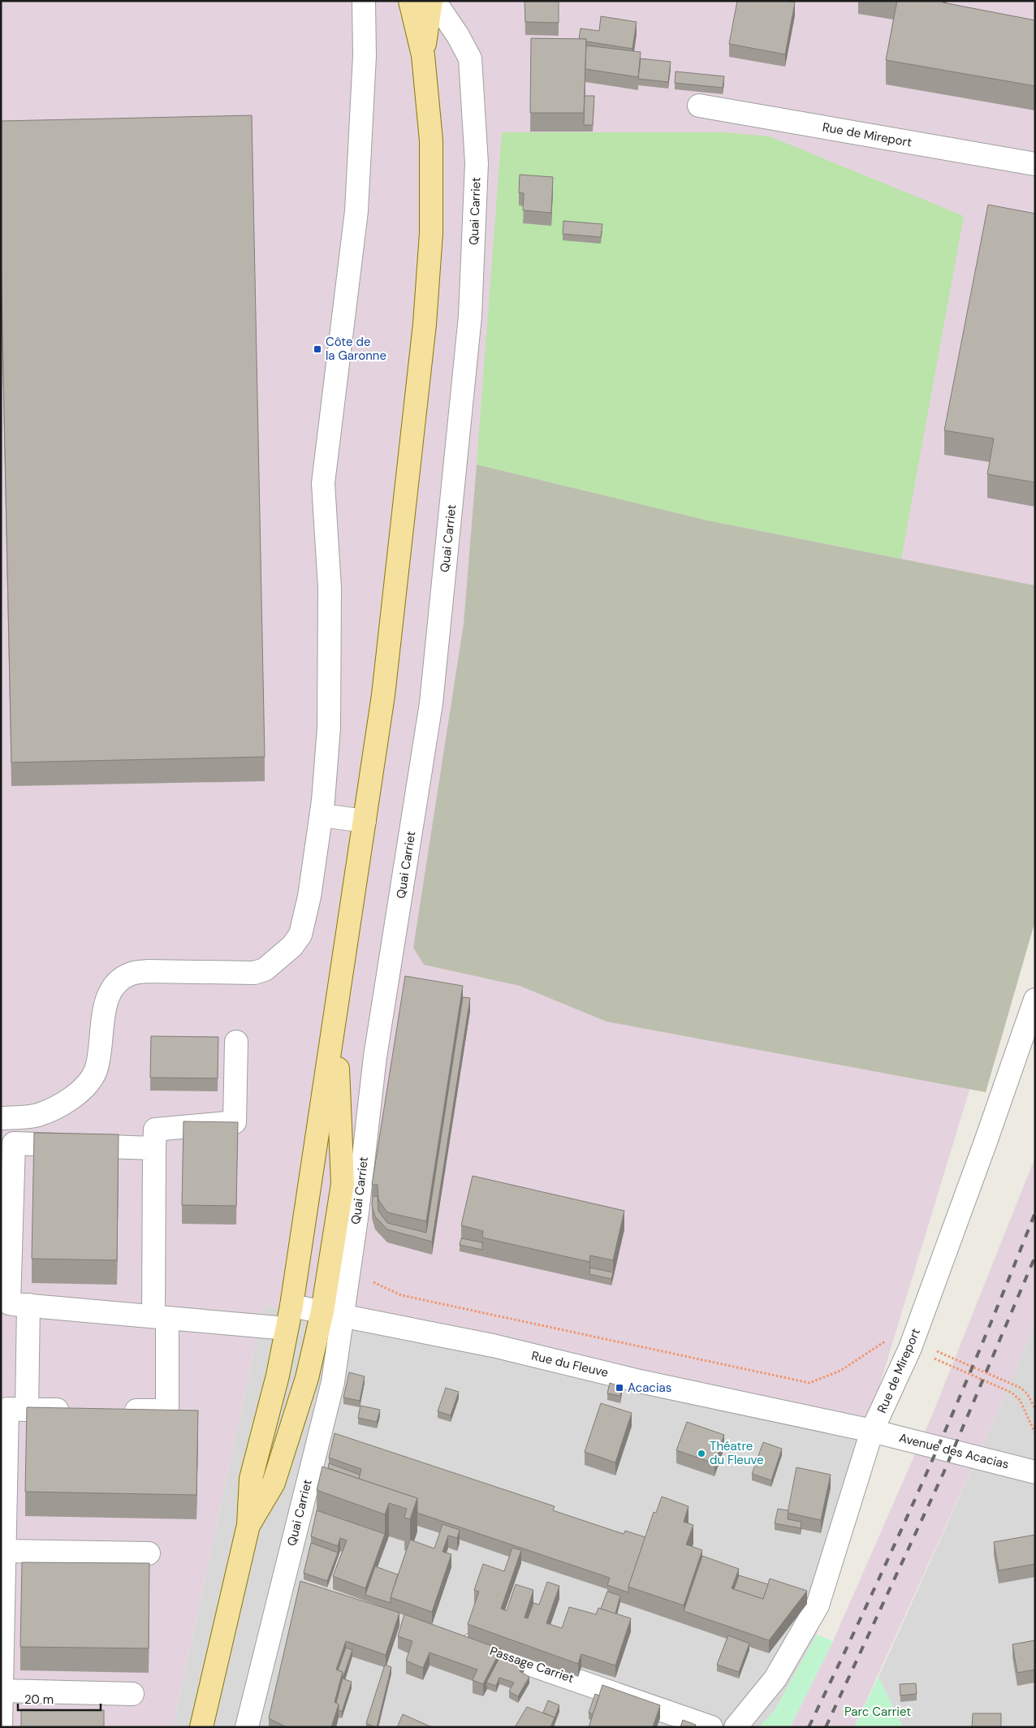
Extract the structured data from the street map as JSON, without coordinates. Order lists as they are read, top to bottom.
{
  "streets": {
    "main road": ["Quai Carriet"],
    "street": [
      "Rue de Mireport",
      "Rue du Fleuve",
      "Avenue des Acacias",
      "Passage Carriet"
    ]
  },
  "crossings": [
    ["Rue de Mireport", "Rue du Fleuve"],
    ["Rue de Mireport", "Avenue des Acacias"],
    ["Quai Carriet", "Rue du Fleuve"],
    ["Rue du Fleuve", "Avenue des Acacias"]
  ],
  "parks": ["Parc Carriet"],
  "places": {
    "transit": ["Côte de la Garonne", "Acacias"],
    "other": ["Théatre du Fleuve"]
  },
  "scale_bar": "20 m"
}
